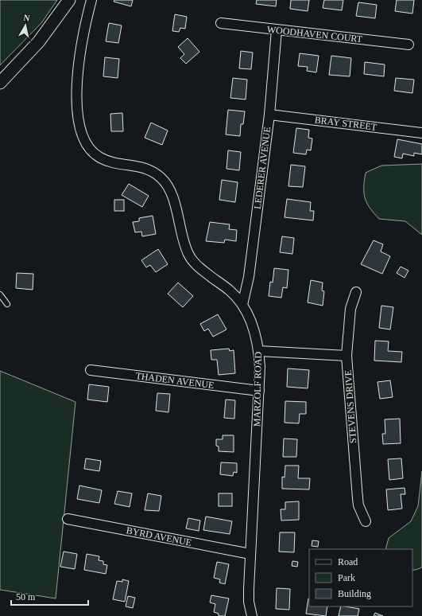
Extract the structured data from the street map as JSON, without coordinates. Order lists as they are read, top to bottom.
{
  "streets": {
    "street": [
      "WOODHAVEN COURT",
      "BRAY STREET",
      "LEDERER AVENUE",
      "THADEN AVENUE",
      "MARZOLF ROAD",
      "STEVENS DRIVE",
      "BYRD AVENUE"
    ]
  },
  "crossings": [
    ["WOODHAVEN COURT", "LEDERER AVENUE"],
    ["BRAY STREET", "LEDERER AVENUE"],
    ["LEDERER AVENUE", "MARZOLF ROAD"],
    ["THADEN AVENUE", "MARZOLF ROAD"],
    ["MARZOLF ROAD", "BYRD AVENUE"]
  ],
  "legend": ["Road", "Park", "Building"],
  "scale_bar": "50 m",
  "north": "top"
}
